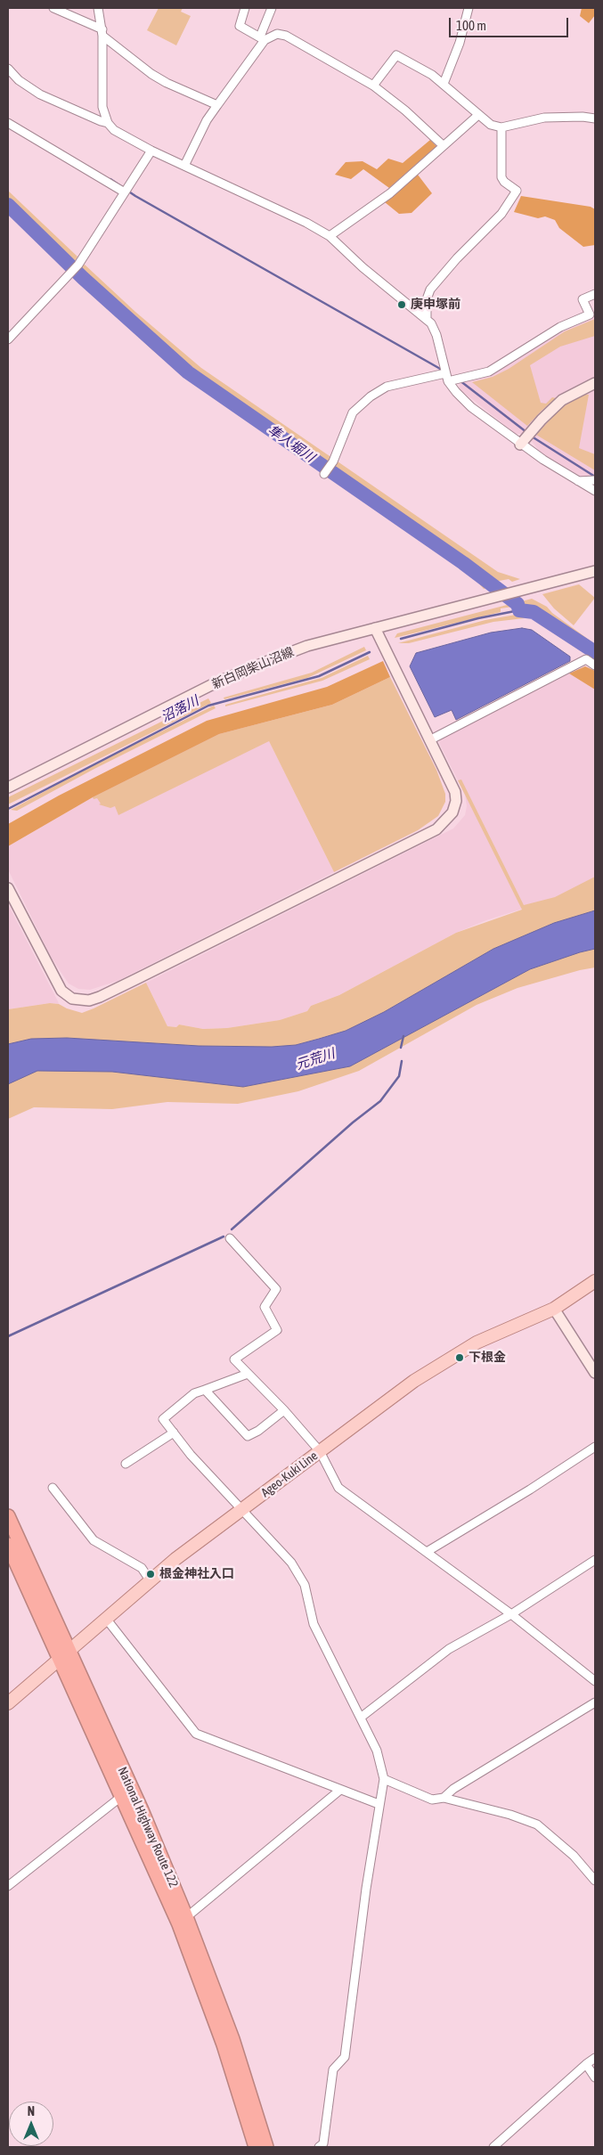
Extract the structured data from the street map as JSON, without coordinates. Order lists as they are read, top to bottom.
{
  "streets": {
    "highway": ["National Highway Route 122"],
    "main road": ["Ageo-Kuki Line"],
    "street": ["新白岡柴山沼線"]
  },
  "crossings": [
    ["Ageo-Kuki Line", "National Highway Route 122"]
  ],
  "water": ["隼人堀川", "沼落川", "元荒川"],
  "places": ["庚申塚前", "下根金", "根金神社入口"],
  "scale_bar": "100 m",
  "north": "top"
}
